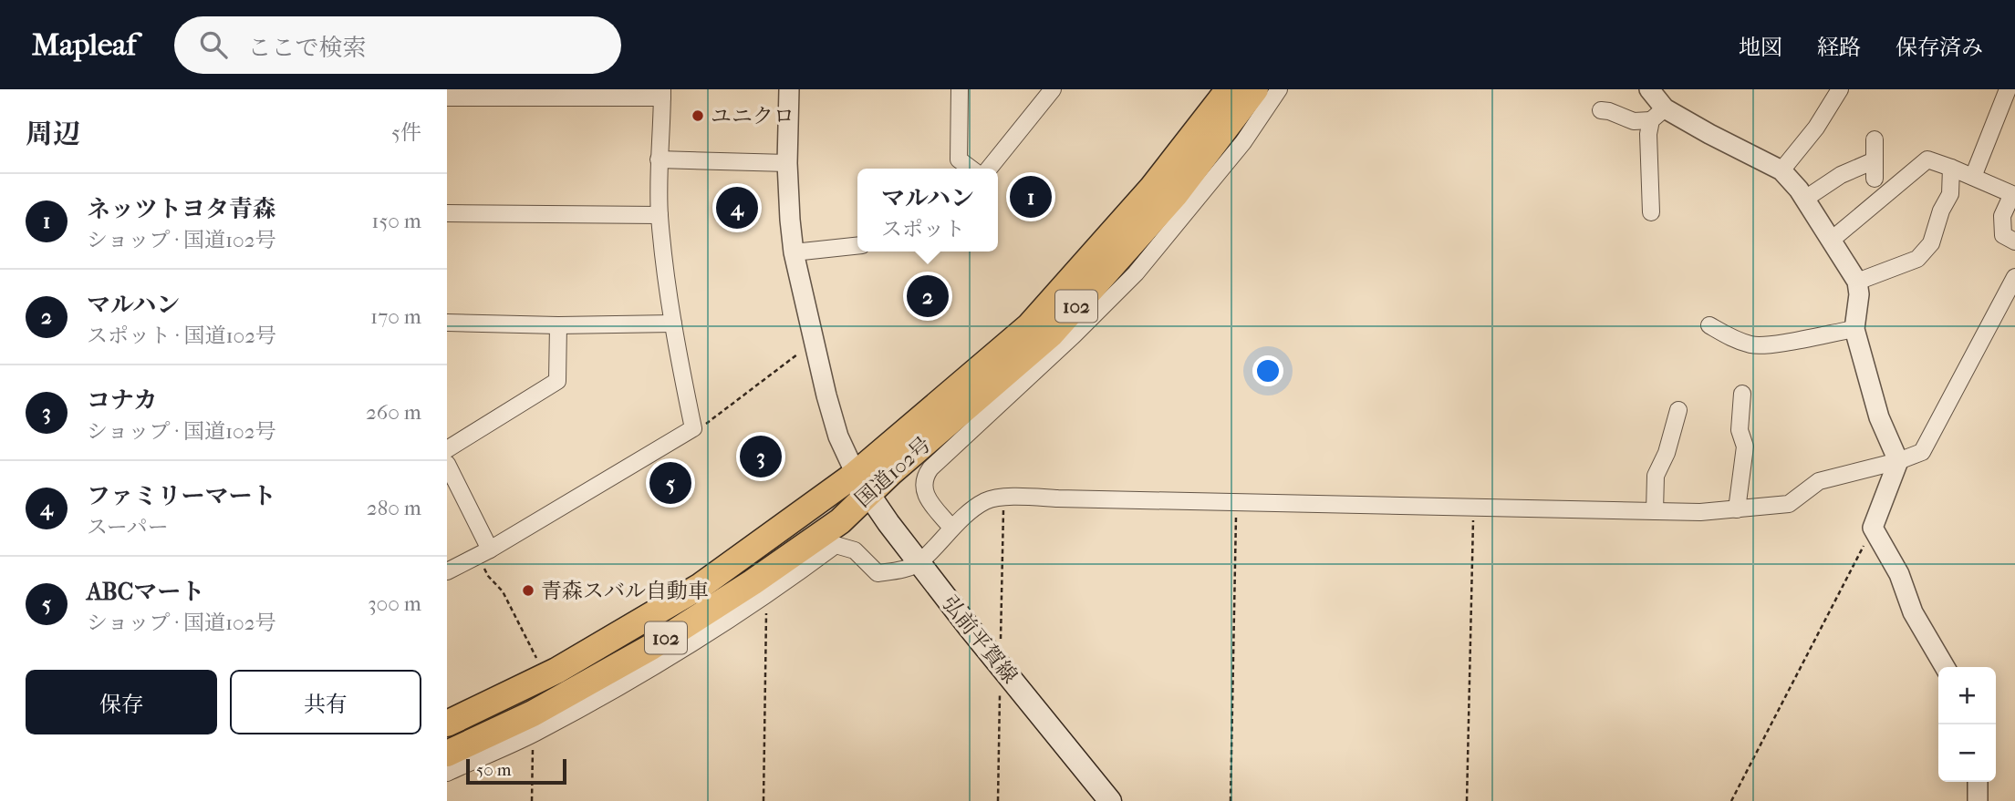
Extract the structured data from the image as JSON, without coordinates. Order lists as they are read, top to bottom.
{
  "streets": {
    "highway": ["102", "国道102号"],
    "main road": ["弘前平賀線"]
  },
  "crossings": [
    ["国道102号", "弘前平賀線"]
  ],
  "places": ["ユニクロ", "青森スバル自動車"],
  "scale_bar": "50 m",
  "page": {
    "header": "Mapleaf",
    "search": "ここで検索",
    "nav": ["地図", "経路", "保存済み"],
    "heading": ["周辺", "5件"],
    "popup": ["マルハン", "スポット"],
    "list": [
      {
        "mark": "1",
        "name": "ネッツトヨタ青森",
        "note": "ショップ · 国道102号",
        "value": "150 m"
      },
      {
        "mark": "2",
        "name": "マルハン",
        "note": "スポット · 国道102号",
        "value": "170 m"
      },
      {
        "mark": "3",
        "name": "コナカ",
        "note": "ショップ · 国道102号",
        "value": "260 m"
      },
      {
        "mark": "4",
        "name": "ファミリーマート",
        "note": "スーパー",
        "value": "280 m"
      },
      {
        "mark": "5",
        "name": "ABCマート",
        "note": "ショップ · 国道102号",
        "value": "300 m"
      }
    ],
    "pins": [
      "1",
      "4",
      "2",
      "3",
      "5"
    ],
    "buttons": ["保存", "共有"],
    "map_buttons": ["+", "−"],
    "scale": "50 m"
  }
}
